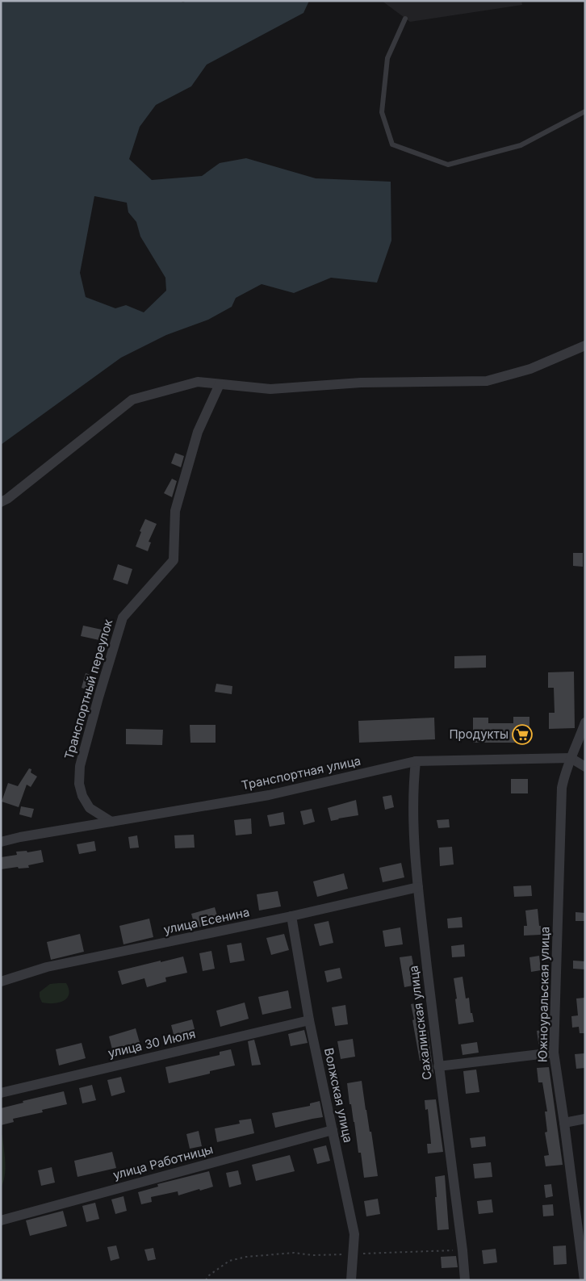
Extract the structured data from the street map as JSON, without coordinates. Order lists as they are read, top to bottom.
{
  "streets": {
    "street": [
      "Транспортный переулок",
      "Транспортная улица",
      "улица Есенина",
      "Южноуральская улица",
      "Сахалинская улица",
      "улица 30 Июля",
      "Волжская улица",
      "улица Работницы"
    ]
  },
  "crossings": [
    ["Транспортный переулок", "Транспортная улица"],
    ["Транспортная улица", "Южноуральская улица"],
    ["Транспортная улица", "Сахалинская улица"],
    ["улица Есенина", "Сахалинская улица"],
    ["улица Есенина", "Волжская улица"],
    ["улица 30 Июля", "Волжская улица"],
    ["Волжская улица", "улица Работницы"]
  ],
  "places": {
    "supermarket": ["Продукты"]
  }
}
